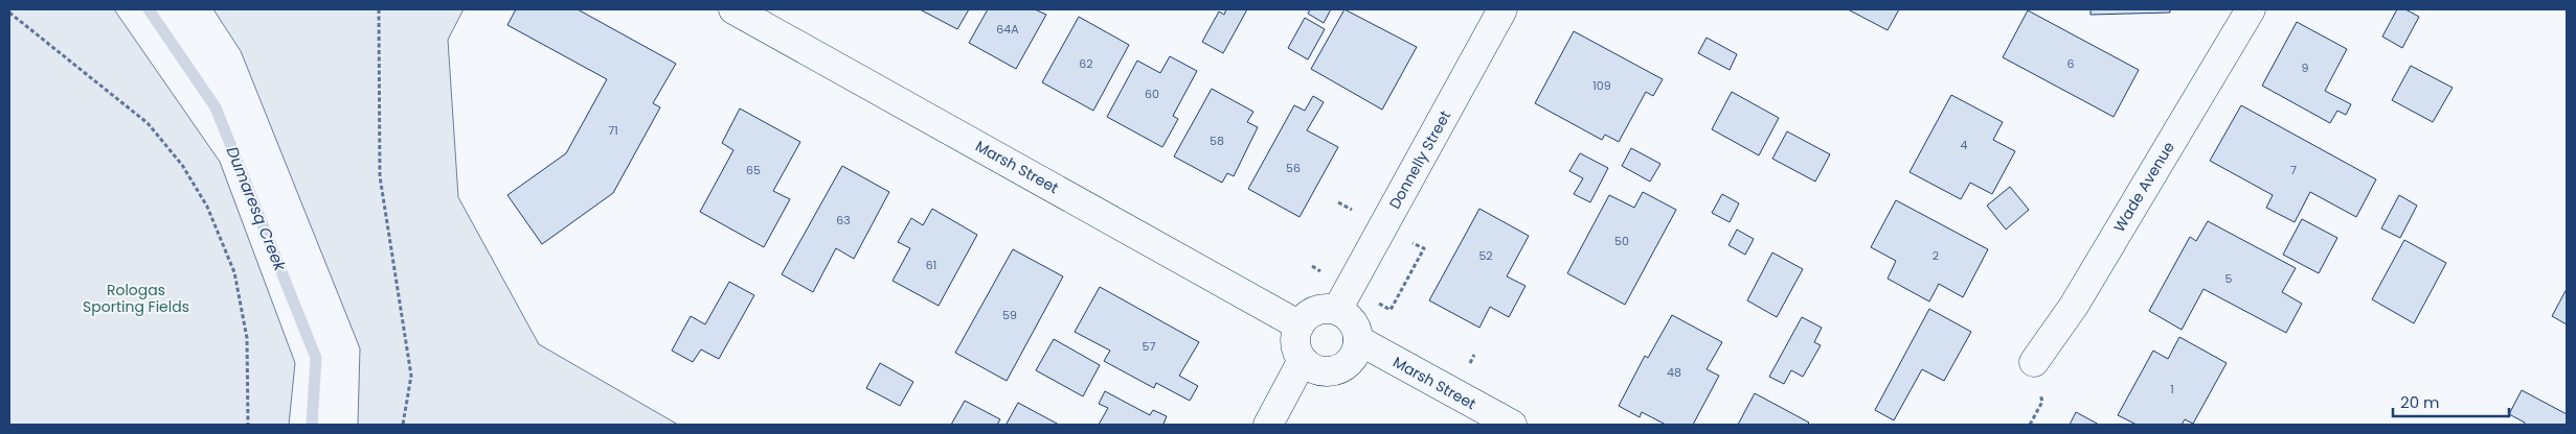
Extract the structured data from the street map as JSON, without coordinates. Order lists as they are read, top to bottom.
{
  "streets": {
    "main road": ["Donnelly Street", "Marsh Street", "Wade Avenue"]
  },
  "crossings": [
    ["Donnelly Street", "Marsh Street"]
  ],
  "water": ["Dumaresq Creek"],
  "parks": ["Rologas Sporting Fields"],
  "house_numbers": [
    "64A",
    "62",
    "6",
    "9",
    "109",
    "60",
    "71",
    "58",
    "4",
    "56",
    "65",
    "7",
    "63",
    "50",
    "52",
    "2",
    "61",
    "5",
    "59",
    "57",
    "48",
    "1"
  ],
  "scale_bar": "20 m"
}
